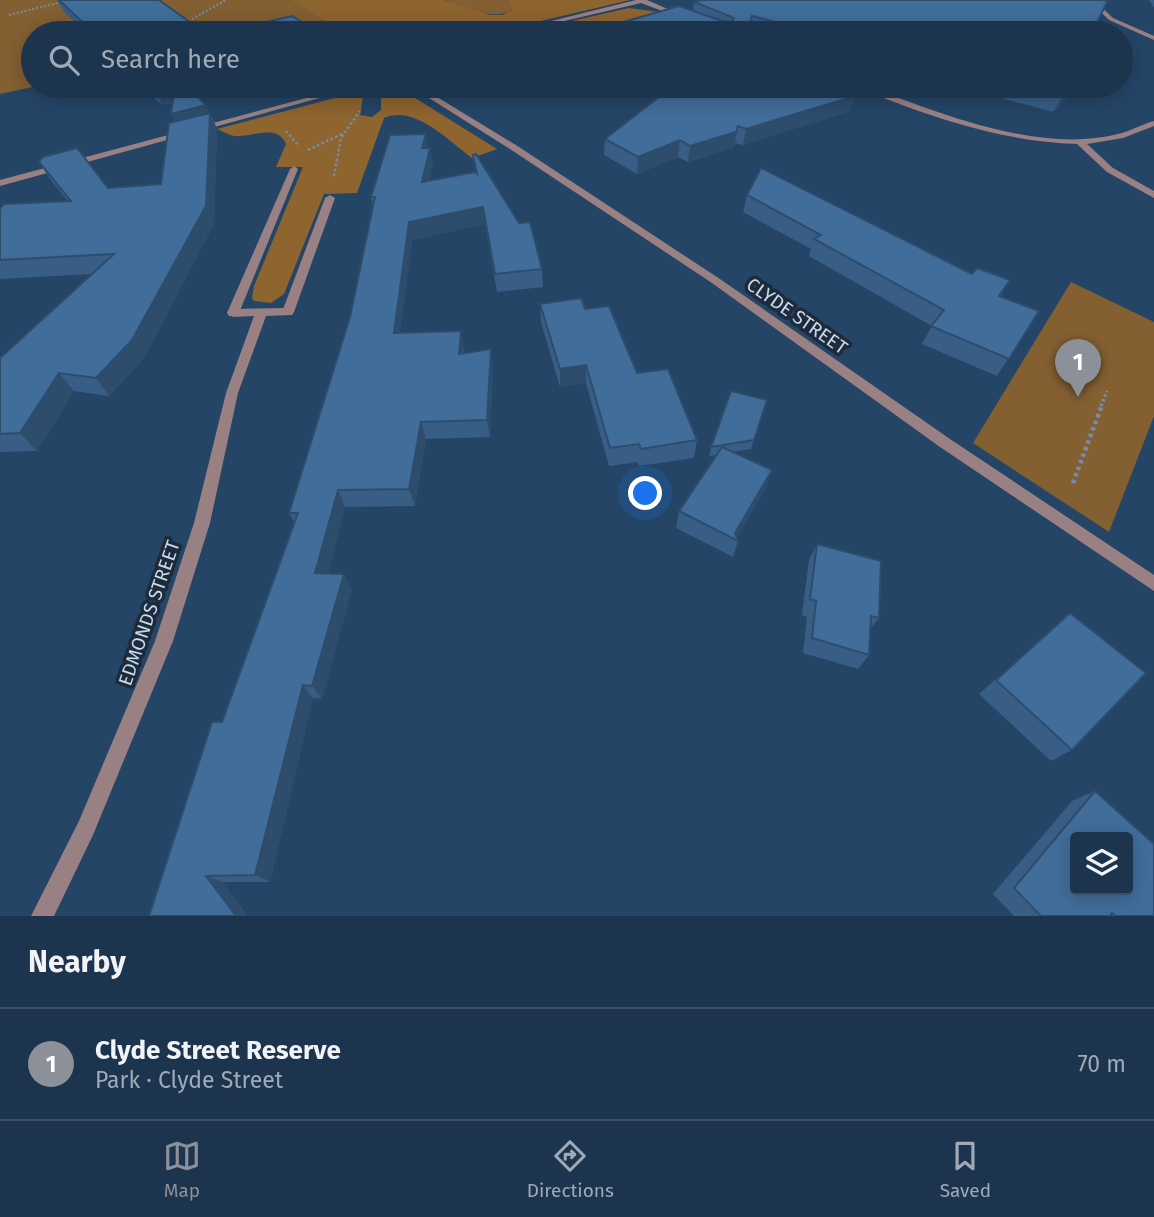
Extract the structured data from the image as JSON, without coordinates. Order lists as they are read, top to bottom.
{
  "streets": {
    "street": ["CLYDE STREET", "EDMONDS STREET"]
  },
  "page": {
    "search": "Search here",
    "pins": "1",
    "heading": "Nearby",
    "list": [
      {
        "mark": "1",
        "name": "Clyde Street Reserve",
        "note": "Park · Clyde Street",
        "value": "70 m"
      }
    ],
    "nav": ["Map", "Directions", "Saved"]
  }
}
